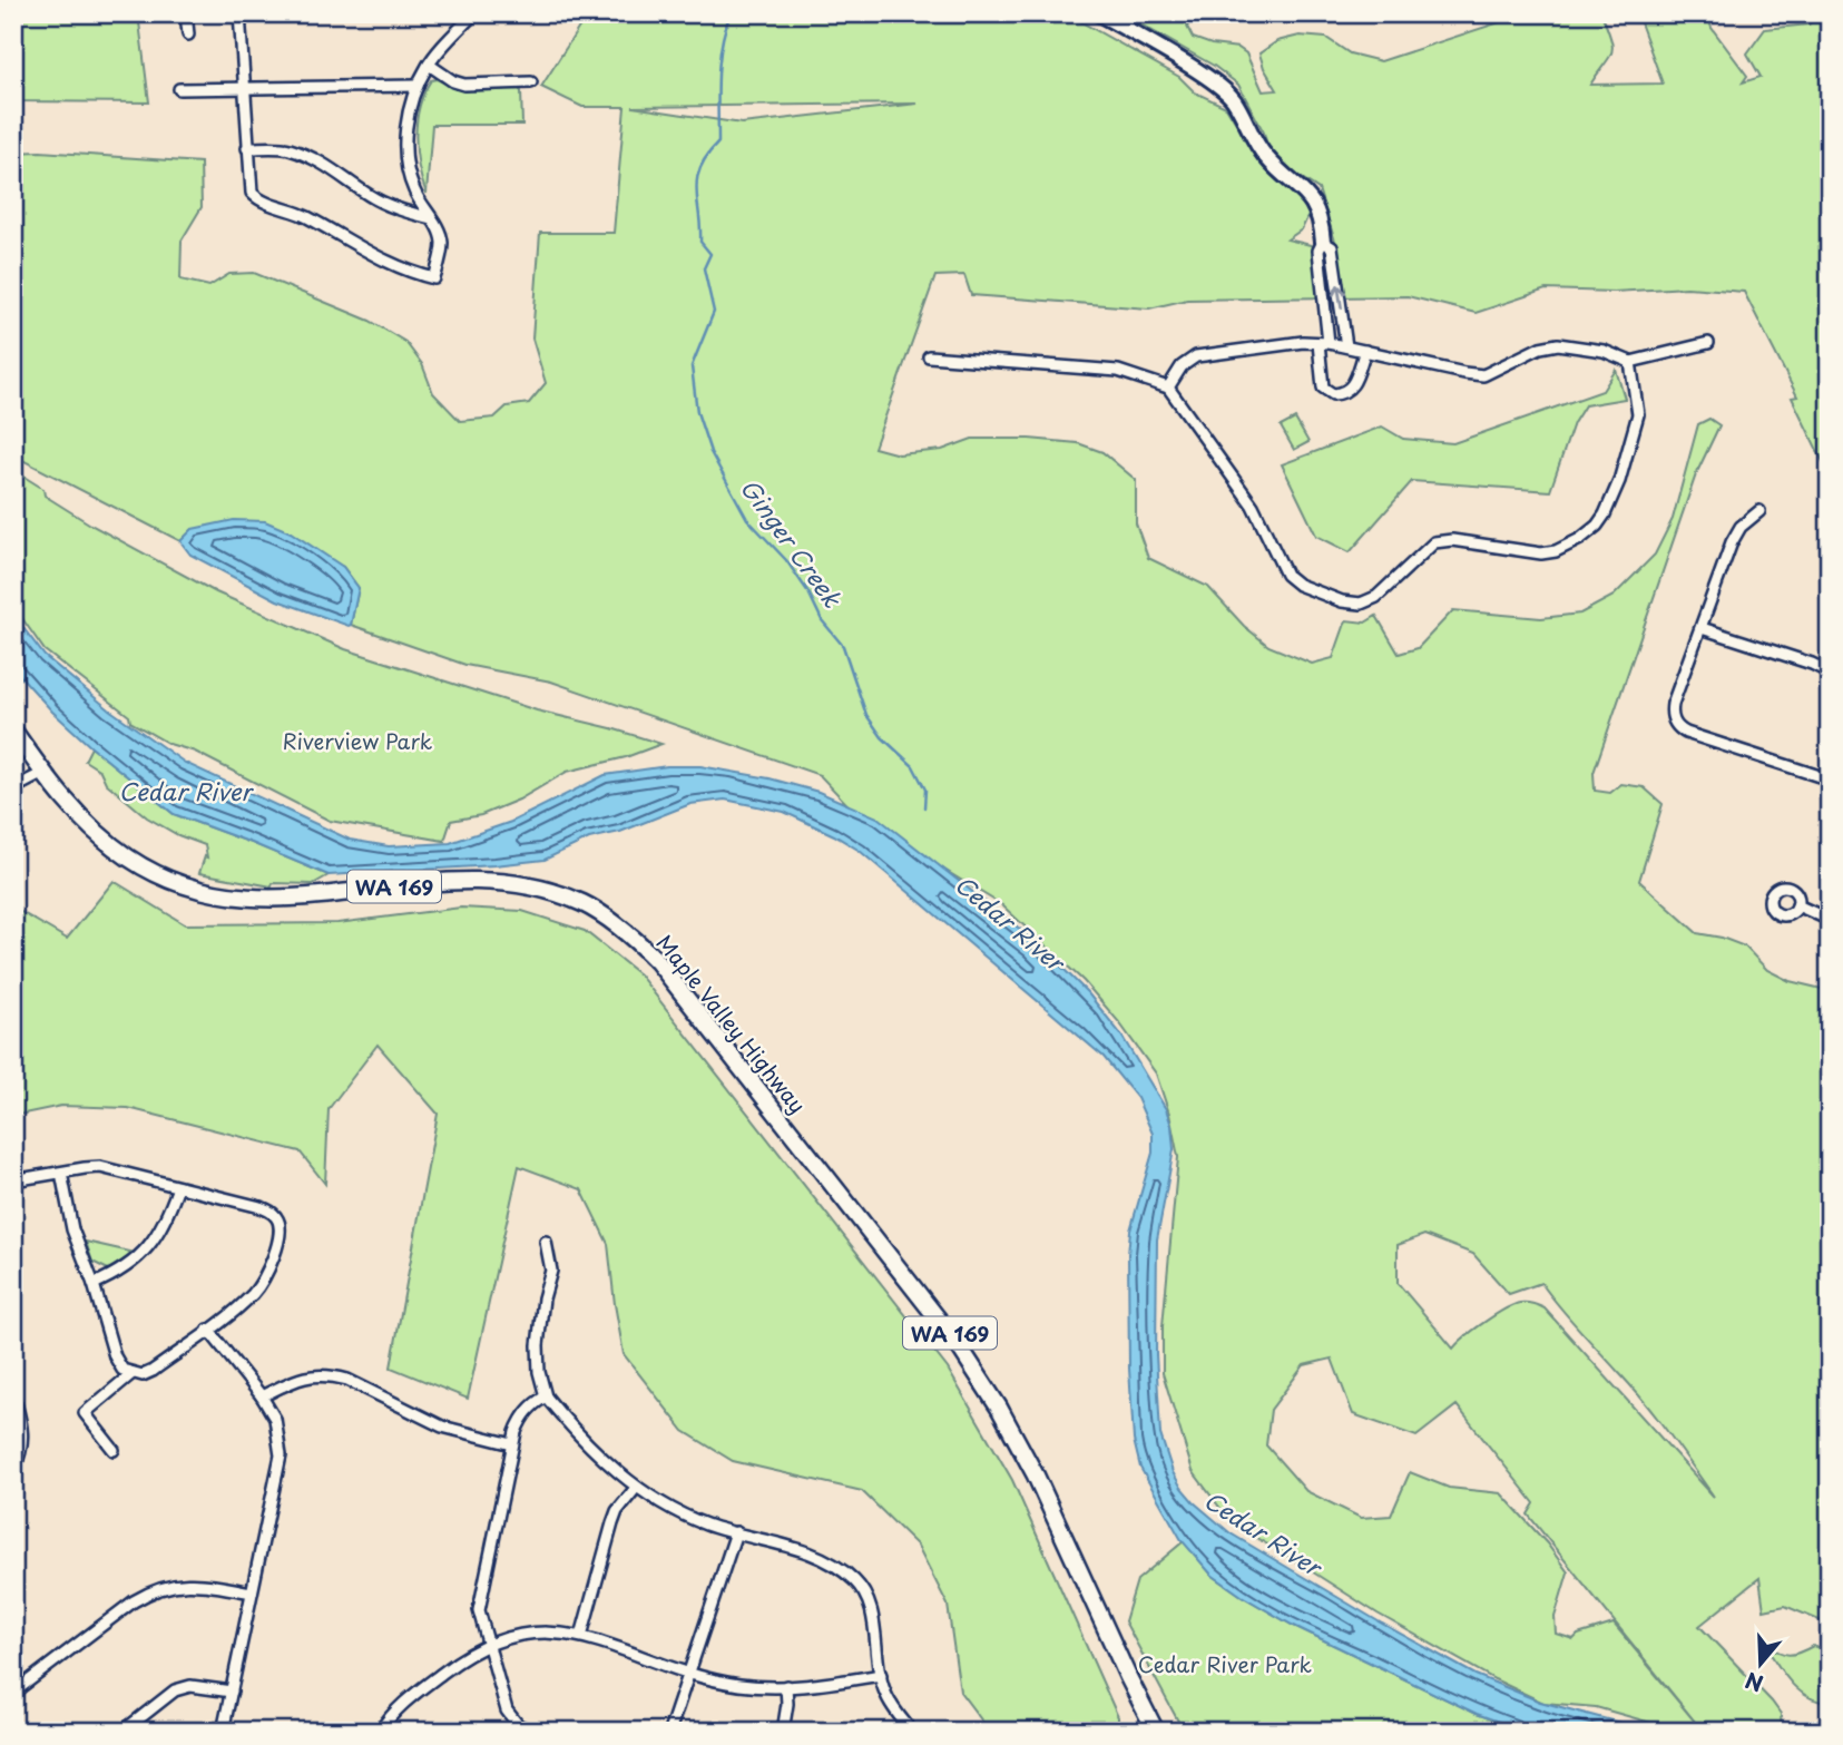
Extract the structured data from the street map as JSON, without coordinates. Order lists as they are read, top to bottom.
{
  "streets": {
    "main road": ["WA 169", "Maple Valley Highway"]
  },
  "water": ["Ginger Creek", "Cedar River"],
  "parks": ["Riverview Park", "Cedar River Park"],
  "north": "bottom"
}
